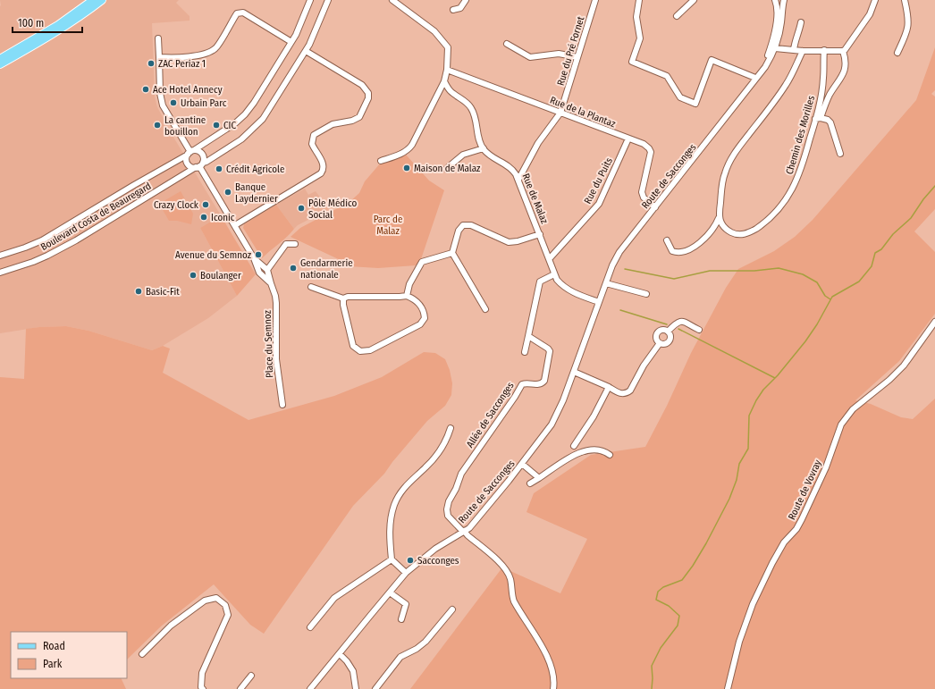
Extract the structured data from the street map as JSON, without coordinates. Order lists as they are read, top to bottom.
{
  "streets": {
    "street": [
      "Rue du Pré Fornet",
      "Rue de la Plantaz",
      "Chemin des Morilles",
      "Route de Sacconges",
      "Rue du Puits",
      "Rue de Malaz",
      "Boulevard Costa de Beauregard",
      "Place du Semnoz",
      "Allée de Sacconges",
      "Route de Vovray"
    ]
  },
  "crossings": [
    ["Rue du Pré Fornet", "Rue de la Plantaz"],
    ["Rue du Pré Fornet", "Rue de Malaz"],
    ["Rue de la Plantaz", "Route de Sacconges"],
    ["Rue de la Plantaz", "Rue du Puits"],
    ["Route de Sacconges", "Rue de Malaz"],
    ["Route de Sacconges", "Allée de Sacconges"],
    ["Rue du Puits", "Rue de Malaz"]
  ],
  "parks": ["Parc de Malaz"],
  "places": [
    "ZAC Periaz 1",
    "Ace Hotel Annecy",
    "Urbain Parc",
    "La cantine bouillon",
    "CIC",
    "Maison de Malaz",
    "Crédit Agricole",
    "Banque Laydernier",
    "Crazy Clock",
    "Pôle Médico Social",
    "Iconic",
    "Avenue du Semnoz",
    "Gendarmerie nationale",
    "Boulanger",
    "Basic-Fit",
    "Sacconges"
  ],
  "legend": ["Road", "Park"],
  "scale_bar": "100 m"
}
